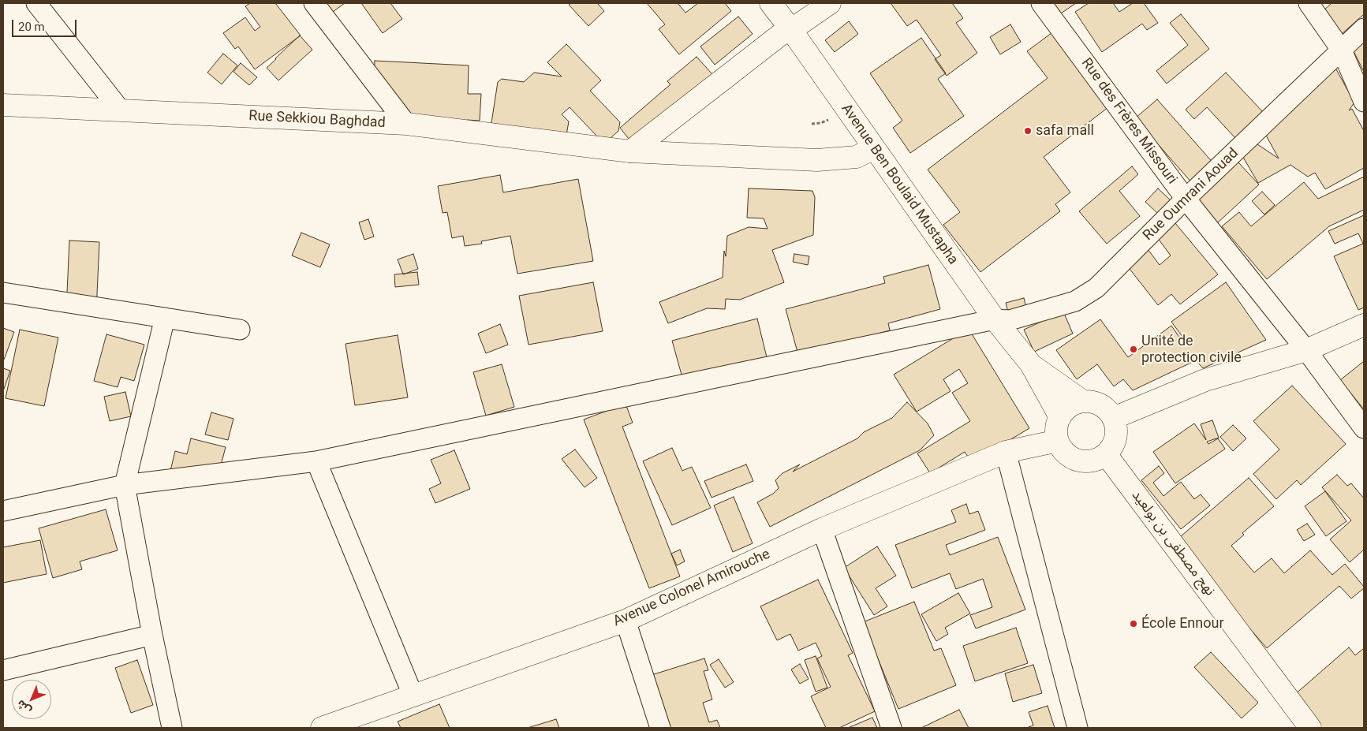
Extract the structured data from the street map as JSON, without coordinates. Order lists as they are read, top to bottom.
{
  "streets": {
    "main road": [
      "Rue Sekkiou Baghdad",
      "Avenue Ben Boulaid Mustapha",
      "نهج مصطفى بن بولعيد",
      "Avenue Colonel Amirouche"
    ],
    "street": ["Rue des Frères Missouri", "Rue Oumrani Aouad"]
  },
  "crossings": [
    ["Rue Sekkiou Baghdad", "Avenue Ben Boulaid Mustapha"],
    ["Rue des Frères Missouri", "Rue Oumrani Aouad"],
    ["Avenue Ben Boulaid Mustapha", "Rue Oumrani Aouad"],
    ["نهج مصطفى بن بولعيد", "Avenue Colonel Amirouche"]
  ],
  "places": ["safa mall", "Unité de protection civile", "École Ennour"],
  "scale_bar": "20 m",
  "north": "bottom left"
}
